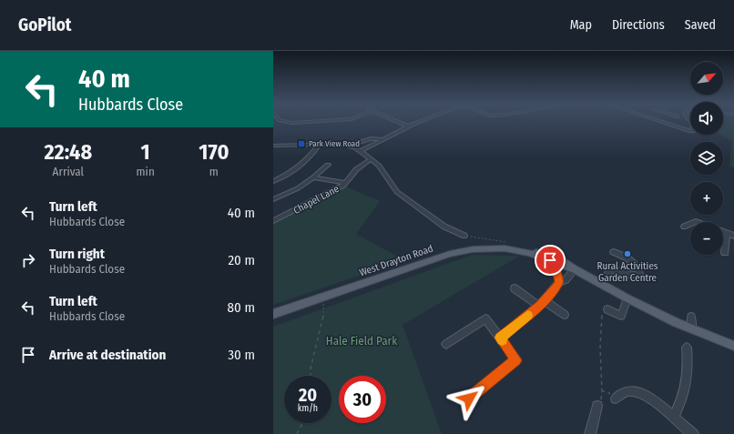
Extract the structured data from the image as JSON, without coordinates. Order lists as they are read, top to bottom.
{
  "streets": {
    "main road": ["West Drayton Road"],
    "street": ["Chapel Lane"]
  },
  "parks": ["Hale Field Park"],
  "places": {
    "transit": ["Park View Road"],
    "other": ["Rural Activities Garden Centre"]
  },
  "north": "top right",
  "page": {
    "header": "GoPilot",
    "nav": ["Map", "Directions", "Saved"],
    "turn": ["40 m", "Hubbards Close"],
    "map_buttons": ["+", "−"],
    "eta": [
      "22:48",
      "Arrival",
      "1",
      "min",
      "170",
      "m"
    ],
    "list": [
      {
        "name": "Turn left",
        "note": "Hubbards Close",
        "value": "40 m"
      },
      {
        "name": "Turn right",
        "note": "Hubbards Close",
        "value": "20 m"
      },
      {
        "name": "Turn left",
        "note": "Hubbards Close",
        "value": "80 m"
      },
      {
        "name": "Arrive at destination",
        "value": "30 m"
      }
    ],
    "speed": "20 km/h",
    "limit": "30"
  }
}
